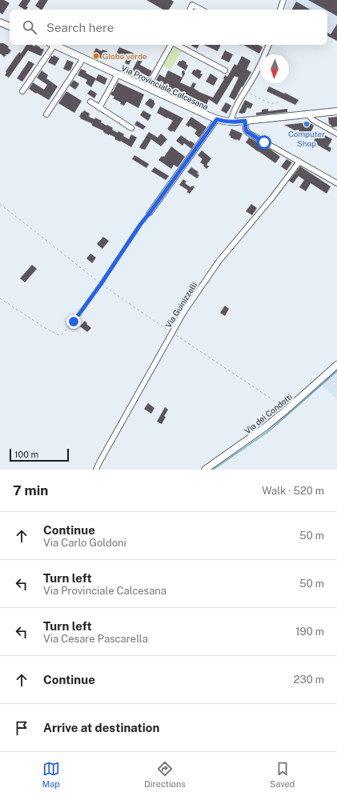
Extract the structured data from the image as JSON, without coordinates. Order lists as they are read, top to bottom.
{
  "streets": {
    "main road": ["Via Provinciale Calcesana", "Via dei Condotti"],
    "street": ["Via Guinizzelli"]
  },
  "places": ["Globo verde", "Computer Shop"],
  "scale_bar": "100 m",
  "north": "bottom",
  "page": {
    "search": "Search here",
    "scale": "100 m",
    "heading": ["7 min", "Walk · 520 m"],
    "list": [
      ["Continue", "Via Carlo Goldoni", "50 m"],
      ["Turn left", "Via Provinciale Calcesana", "50 m"],
      ["Turn left", "Via Cesare Pascarella", "190 m"],
      ["Continue", "230 m"],
      "Arrive at destination"
    ],
    "nav": ["Map", "Directions", "Saved"]
  }
}
